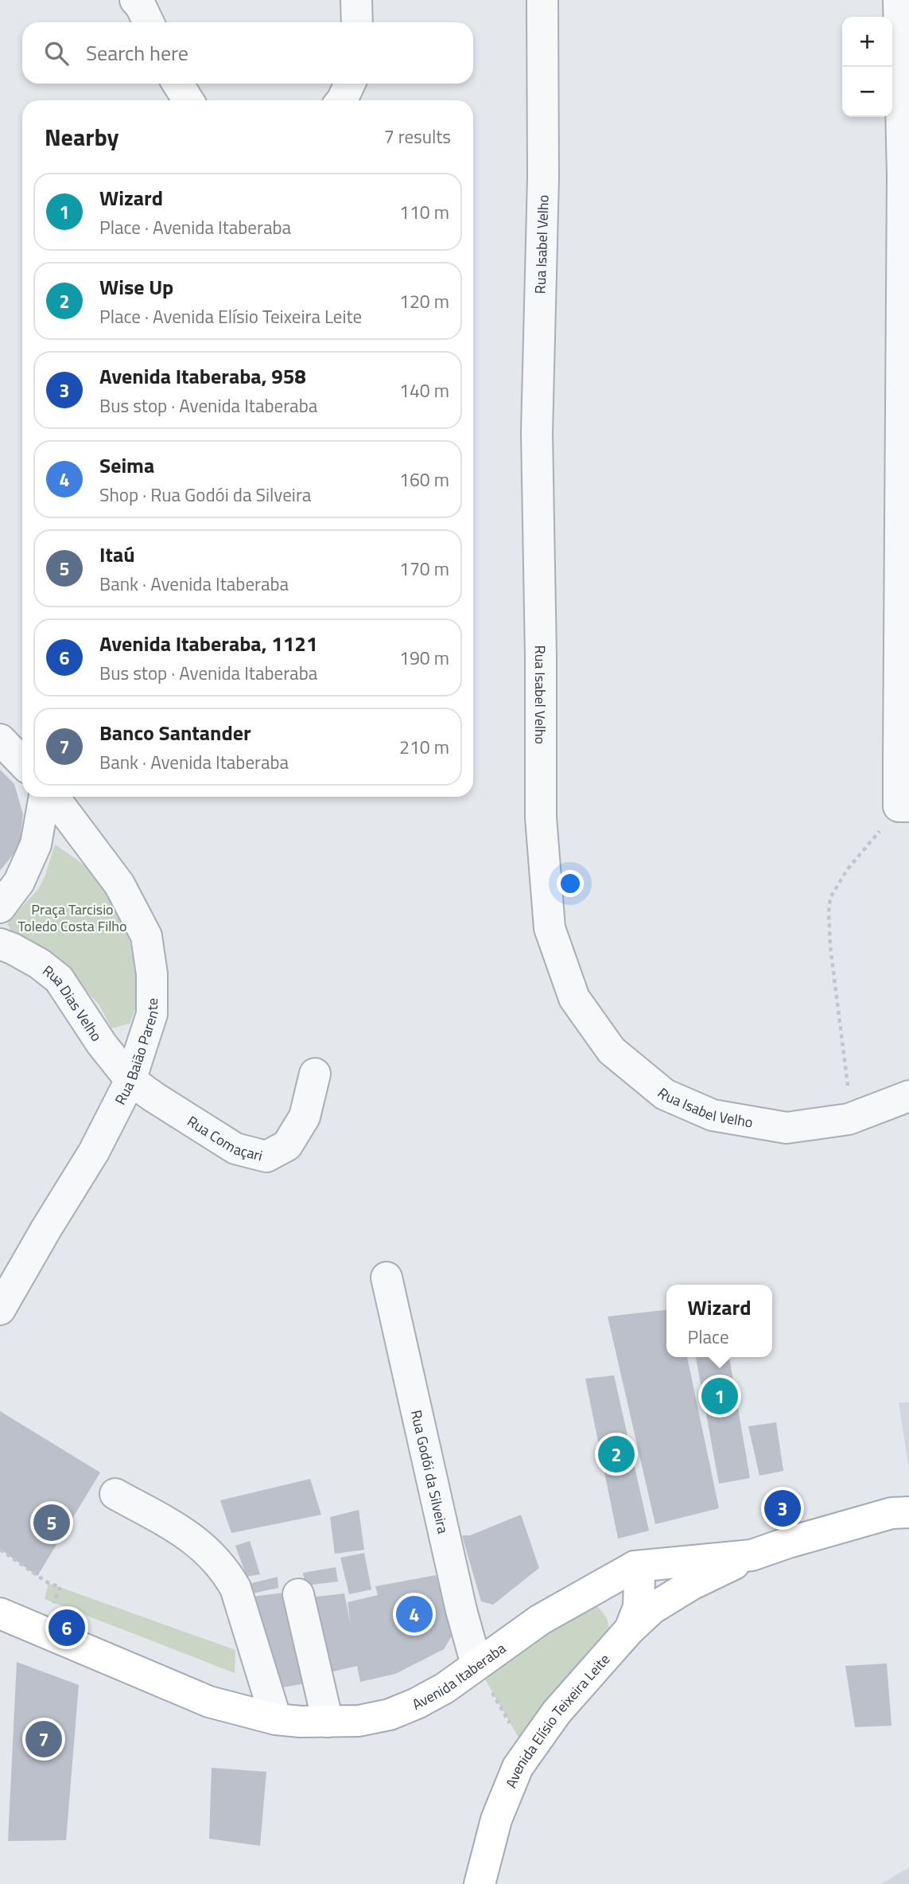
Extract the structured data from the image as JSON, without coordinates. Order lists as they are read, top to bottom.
{
  "streets": {
    "main road": ["Avenida Itaberaba", "Avenida Elísio Teixeira Leite"],
    "street": [
      "Rua Isabel Velho",
      "Rua Dias Velho",
      "Rua Baião Parente",
      "Rua Comaçari",
      "Rua Godói da Silveira"
    ]
  },
  "crossings": [
    ["Rua Dias Velho", "Rua Baião Parente"],
    ["Rua Dias Velho", "Rua Comaçari"],
    ["Rua Baião Parente", "Rua Comaçari"],
    ["Rua Godói da Silveira", "Avenida Itaberaba"],
    ["Avenida Itaberaba", "Avenida Elísio Teixeira Leite"]
  ],
  "parks": ["Praça Tarcisio Toledo Costa Filho"],
  "page": {
    "map_buttons": ["+", "−"],
    "search": "Search here",
    "heading": ["Nearby", "7 results"],
    "list": [
      {
        "mark": "1",
        "name": "Wizard",
        "note": "Place · Avenida Itaberaba",
        "value": "110 m"
      },
      {
        "mark": "2",
        "name": "Wise Up",
        "note": "Place · Avenida Elísio Teixeira Leite",
        "value": "120 m"
      },
      {
        "mark": "3",
        "name": "Avenida Itaberaba, 958",
        "note": "Bus stop · Avenida Itaberaba",
        "value": "140 m"
      },
      {
        "mark": "4",
        "name": "Seima",
        "note": "Shop · Rua Godói da Silveira",
        "value": "160 m"
      },
      {
        "mark": "5",
        "name": "Itaú",
        "note": "Bank · Avenida Itaberaba",
        "value": "170 m"
      },
      {
        "mark": "6",
        "name": "Avenida Itaberaba, 1121",
        "note": "Bus stop · Avenida Itaberaba",
        "value": "190 m"
      },
      {
        "mark": "7",
        "name": "Banco Santander",
        "note": "Bank · Avenida Itaberaba",
        "value": "210 m"
      }
    ],
    "popup": ["Wizard", "Place"],
    "pins": [
      "1",
      "2",
      "3",
      "5",
      "4",
      "6",
      "7"
    ]
  }
}
